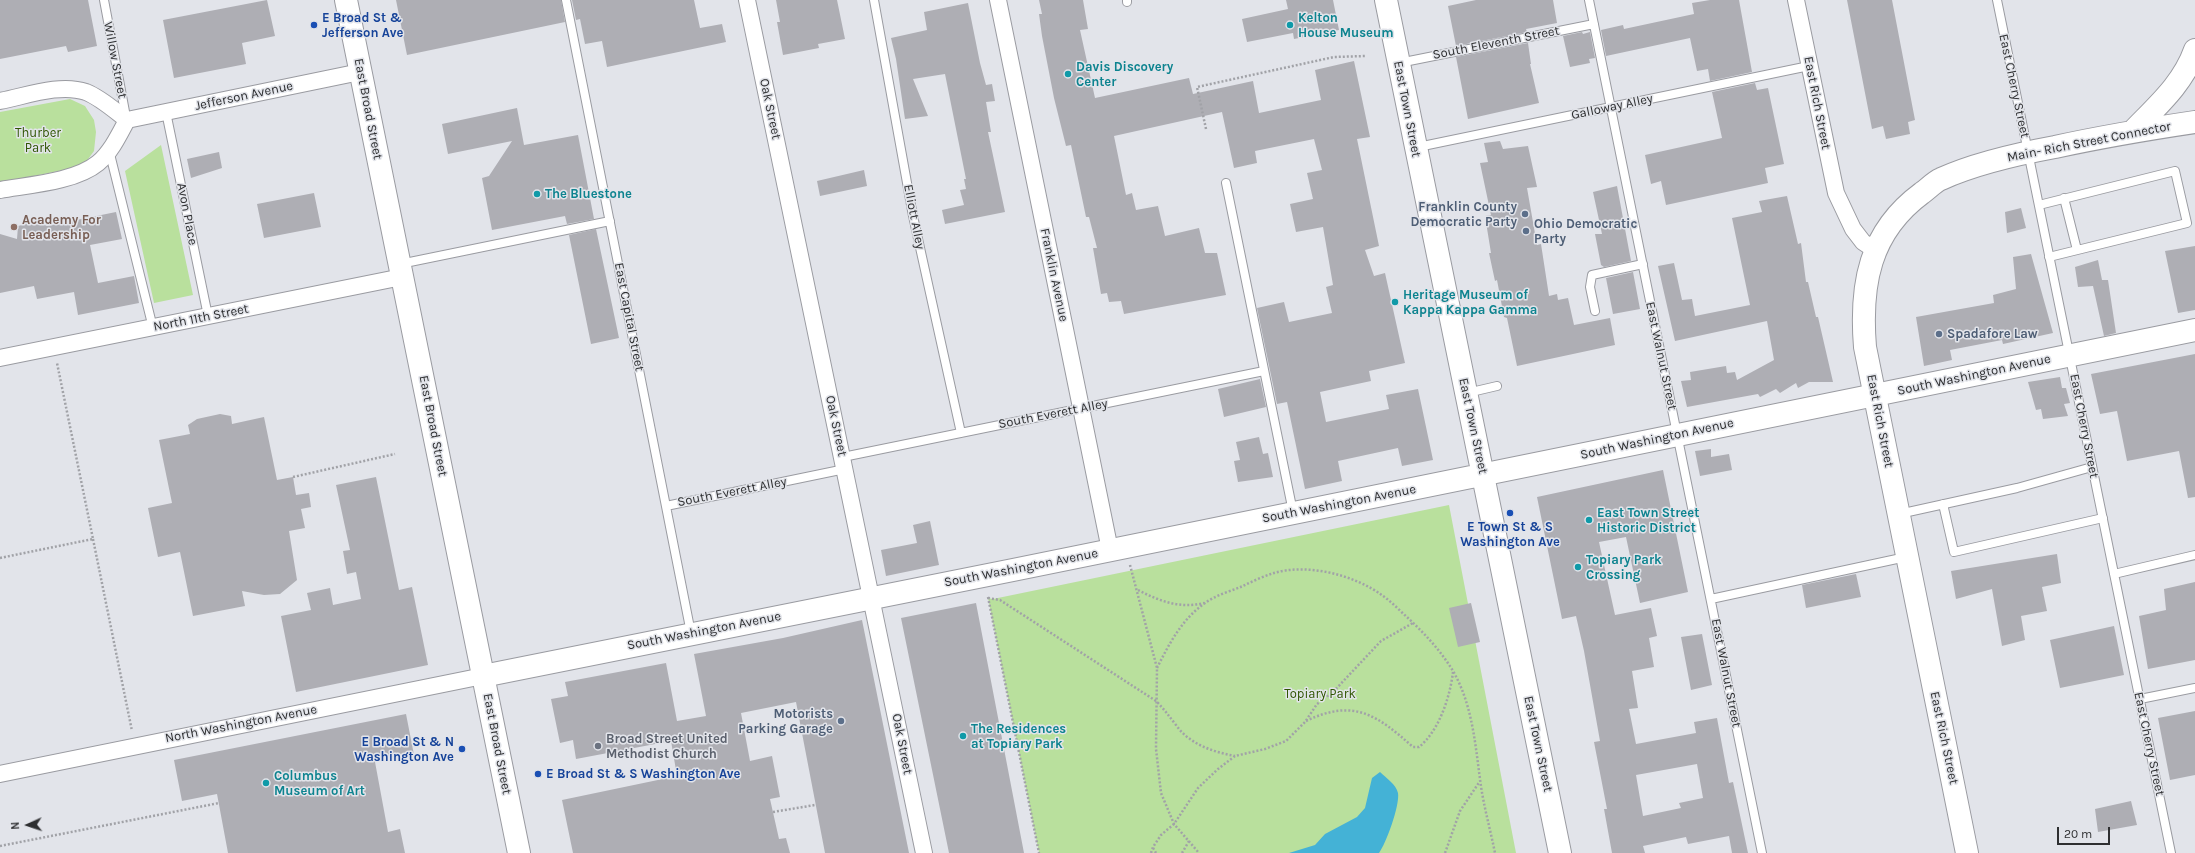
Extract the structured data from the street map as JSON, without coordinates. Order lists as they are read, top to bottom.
{
  "streets": {
    "street": [
      "Jefferson Avenue",
      "East Rich Street",
      "East Broad Street",
      "Oak Street",
      "East Town Street",
      "Main- Rich Street Connector",
      "Franklin Avenue",
      "North 11th Street",
      "South Washington Avenue",
      "North Washington Avenue"
    ],
    "lane": [
      "South Eleventh Street",
      "Willow Street",
      "East Cherry Street",
      "Galloway Alley",
      "Avon Place",
      "Elliott Alley",
      "East Capital Street",
      "East Walnut Street",
      "South Everett Alley"
    ]
  },
  "crossings": [
    ["South Eleventh Street", "East Town Street"],
    ["South Eleventh Street", "East Walnut Street"],
    ["Willow Street", "Jefferson Avenue"],
    ["East Cherry Street", "Main- Rich Street Connector"],
    ["East Cherry Street", "South Washington Avenue"],
    ["Jefferson Avenue", "East Broad Street"],
    ["Jefferson Avenue", "Avon Place"],
    ["East Rich Street", "Galloway Alley"],
    ["East Rich Street", "Main- Rich Street Connector"],
    ["East Rich Street", "South Washington Avenue"],
    ["Galloway Alley", "East Town Street"],
    ["Galloway Alley", "East Walnut Street"],
    ["East Broad Street", "North 11th Street"],
    ["East Broad Street", "South Washington Avenue"],
    ["East Broad Street", "North Washington Avenue"],
    ["Oak Street", "South Washington Avenue"],
    ["Oak Street", "South Everett Alley"],
    ["East Town Street", "South Washington Avenue"],
    ["Avon Place", "North 11th Street"],
    ["Elliott Alley", "South Everett Alley"],
    ["Franklin Avenue", "South Washington Avenue"],
    ["Franklin Avenue", "South Everett Alley"],
    ["East Capital Street", "South Washington Avenue"],
    ["East Capital Street", "South Everett Alley"],
    ["East Walnut Street", "South Washington Avenue"],
    ["South Washington Avenue", "North Washington Avenue"]
  ],
  "parks": ["Thurber Park", "Topiary Park"],
  "places": [
    "E Broad St & Jefferson Ave",
    "Kelton House Museum",
    "Davis Discovery Center",
    "The Bluestone",
    "Franklin County Democratic Party",
    "Academy For Leadership",
    "Ohio Democratic Party",
    "Heritage Museum of Kappa Kappa Gamma",
    "Spadafore Law",
    "E Town St & S Washington Ave",
    "East Town Street Historic District",
    "Topiary Park Crossing",
    "Motorists Parking Garage",
    "The Residences at Topiary Park",
    "Broad Street United Methodist Church",
    "E Broad St & N Washington Ave",
    "E Broad St & S Washington Ave",
    "Columbus Museum of Art"
  ],
  "scale_bar": "20 m",
  "north": "left"
}
